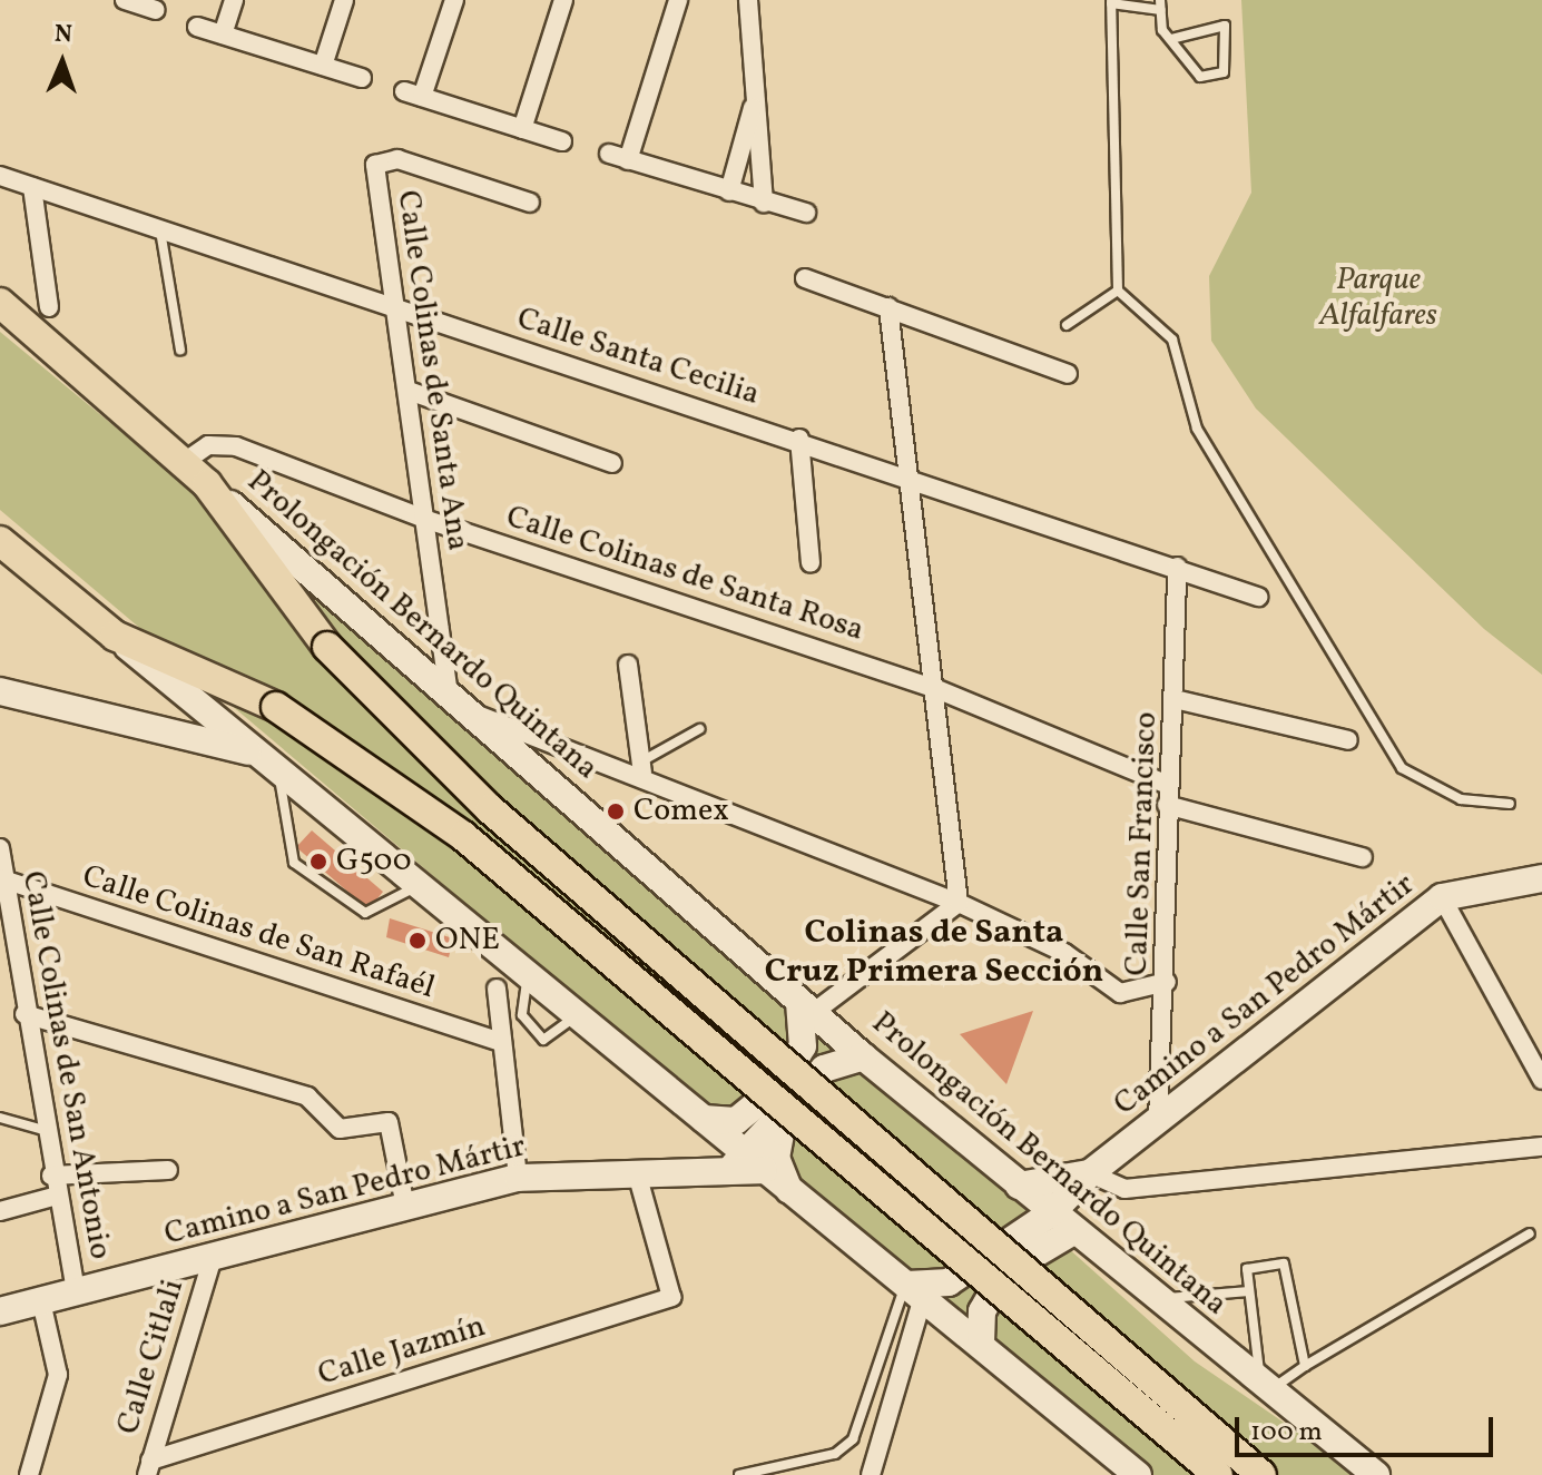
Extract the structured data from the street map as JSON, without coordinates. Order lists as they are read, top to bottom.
{
  "streets": {
    "main road": ["Prolongación Bernardo Quintana"],
    "street": [
      "Calle Santa Cecilia",
      "Calle Colinas de Santa Ana",
      "Calle Colinas de Santa Rosa",
      "Calle San Francisco",
      "Calle Colinas de San Rafaél",
      "Camino a San Pedro Mártir",
      "Calle Colinas de San Antonio",
      "Calle Jazmín",
      "Calle Citlali"
    ]
  },
  "crossings": [
    ["Calle Santa Cecilia", "Calle Colinas de Santa Ana"],
    ["Calle Santa Cecilia", "Calle San Francisco"],
    ["Calle Colinas de Santa Ana", "Calle Colinas de Santa Rosa"],
    ["Calle Colinas de Santa Ana", "Prolongación Bernardo Quintana"],
    ["Calle Colinas de Santa Rosa", "Prolongación Bernardo Quintana"],
    ["Calle Colinas de Santa Rosa", "Calle San Francisco"],
    ["Prolongación Bernardo Quintana", "Camino a San Pedro Mártir"],
    ["Calle San Francisco", "Camino a San Pedro Mártir"],
    ["Calle Colinas de San Rafaél", "Calle Colinas de San Antonio"],
    ["Camino a San Pedro Mártir", "Calle Colinas de San Antonio"],
    ["Camino a San Pedro Mártir", "Calle Jazmín"],
    ["Camino a San Pedro Mártir", "Calle Citlali"],
    ["Calle Jazmín", "Calle Citlali"]
  ],
  "districts": ["Colinas de Santa Cruz Primera Sección"],
  "parks": ["Parque Alfalfares"],
  "places": ["Comex", "G500", "ONE"],
  "scale_bar": "100 m",
  "north": "top"
}
